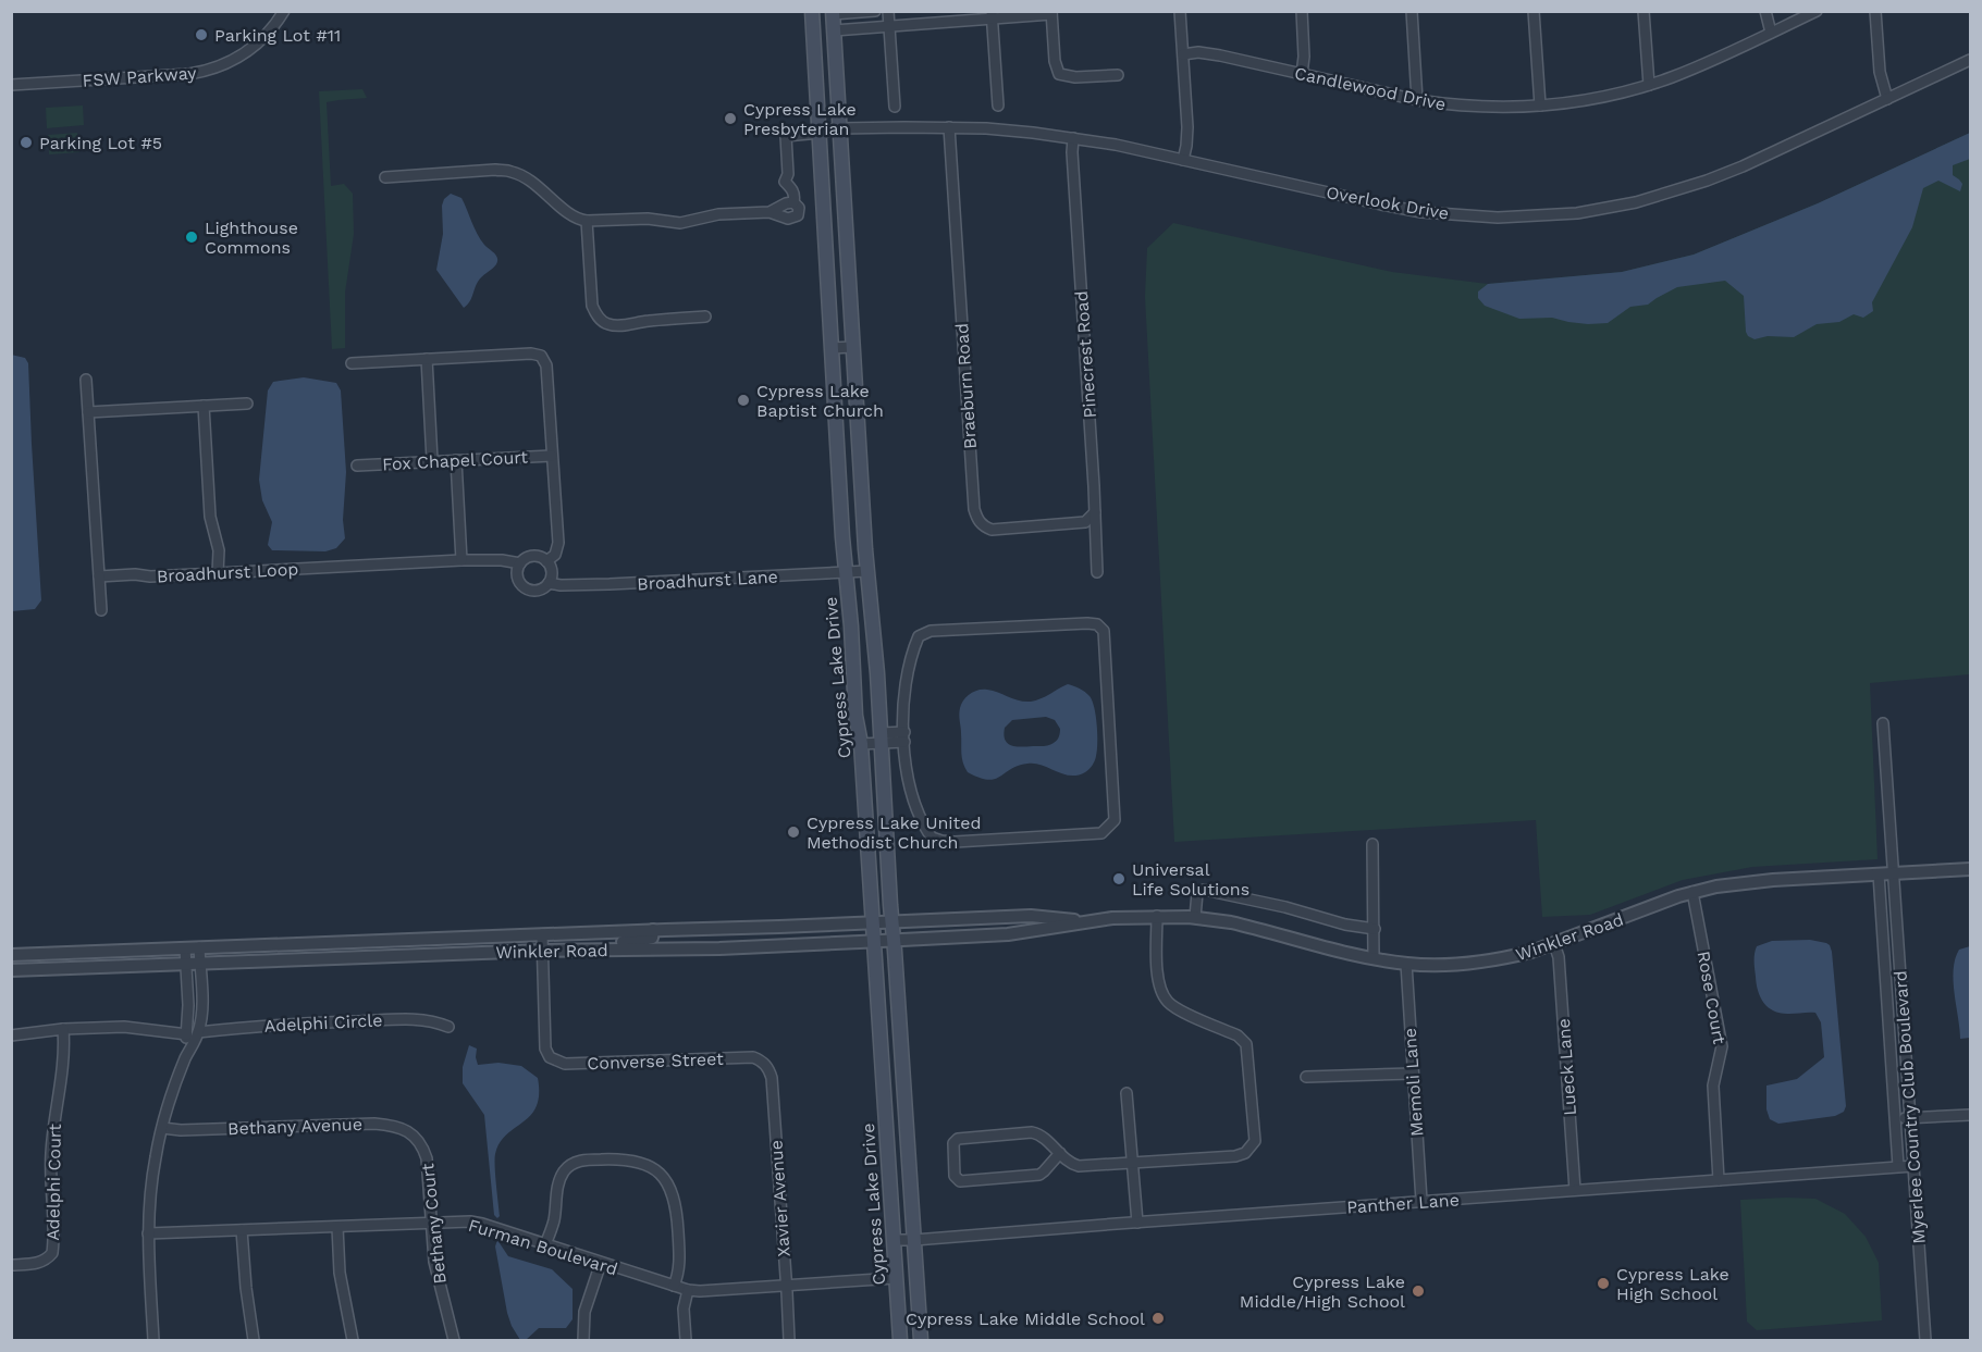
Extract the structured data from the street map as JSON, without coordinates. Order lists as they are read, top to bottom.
{
  "streets": {
    "main road": ["Cypress Lake Drive"],
    "street": [
      "FSW Parkway",
      "Candlewood Drive",
      "Overlook Drive",
      "Pinecrest Road",
      "Braeburn Road",
      "Fox Chapel Court",
      "Broadhurst Loop",
      "Broadhurst Lane",
      "Winkler Road",
      "Rose Court",
      "Adelphi Circle",
      "Converse Street",
      "Lueck Lane",
      "Memoli Lane",
      "Myerlee Country Club Boulevard",
      "Bethany Avenue",
      "Adelphi Court",
      "Xavier Avenue",
      "Panther Lane",
      "Bethany Court",
      "Furman Boulevard"
    ]
  },
  "crossings": [
    ["Overlook Drive", "Pinecrest Road"],
    ["Overlook Drive", "Braeburn Road"],
    ["Overlook Drive", "Cypress Lake Drive"],
    ["Pinecrest Road", "Braeburn Road"],
    ["Broadhurst Loop", "Broadhurst Lane"],
    ["Broadhurst Lane", "Cypress Lake Drive"],
    ["Cypress Lake Drive", "Winkler Road"],
    ["Cypress Lake Drive", "Panther Lane"],
    ["Cypress Lake Drive", "Furman Boulevard"],
    ["Winkler Road", "Rose Court"],
    ["Winkler Road", "Converse Street"],
    ["Winkler Road", "Lueck Lane"],
    ["Winkler Road", "Memoli Lane"],
    ["Winkler Road", "Myerlee Country Club Boulevard"],
    ["Rose Court", "Panther Lane"],
    ["Converse Street", "Xavier Avenue"],
    ["Lueck Lane", "Panther Lane"],
    ["Memoli Lane", "Panther Lane"],
    ["Myerlee Country Club Boulevard", "Panther Lane"],
    ["Bethany Avenue", "Bethany Court"],
    ["Xavier Avenue", "Furman Boulevard"],
    ["Bethany Court", "Furman Boulevard"]
  ],
  "places": [
    "Parking Lot #11",
    "Cypress Lake Presbyterian",
    "Parking Lot #5",
    "Lighthouse Commons",
    "Cypress Lake Baptist Church",
    "Cypress Lake United Methodist Church",
    "Universal Life Solutions",
    "Cypress Lake High School",
    "Cypress Lake Middle/High School",
    "Cypress Lake Middle School"
  ]
}
